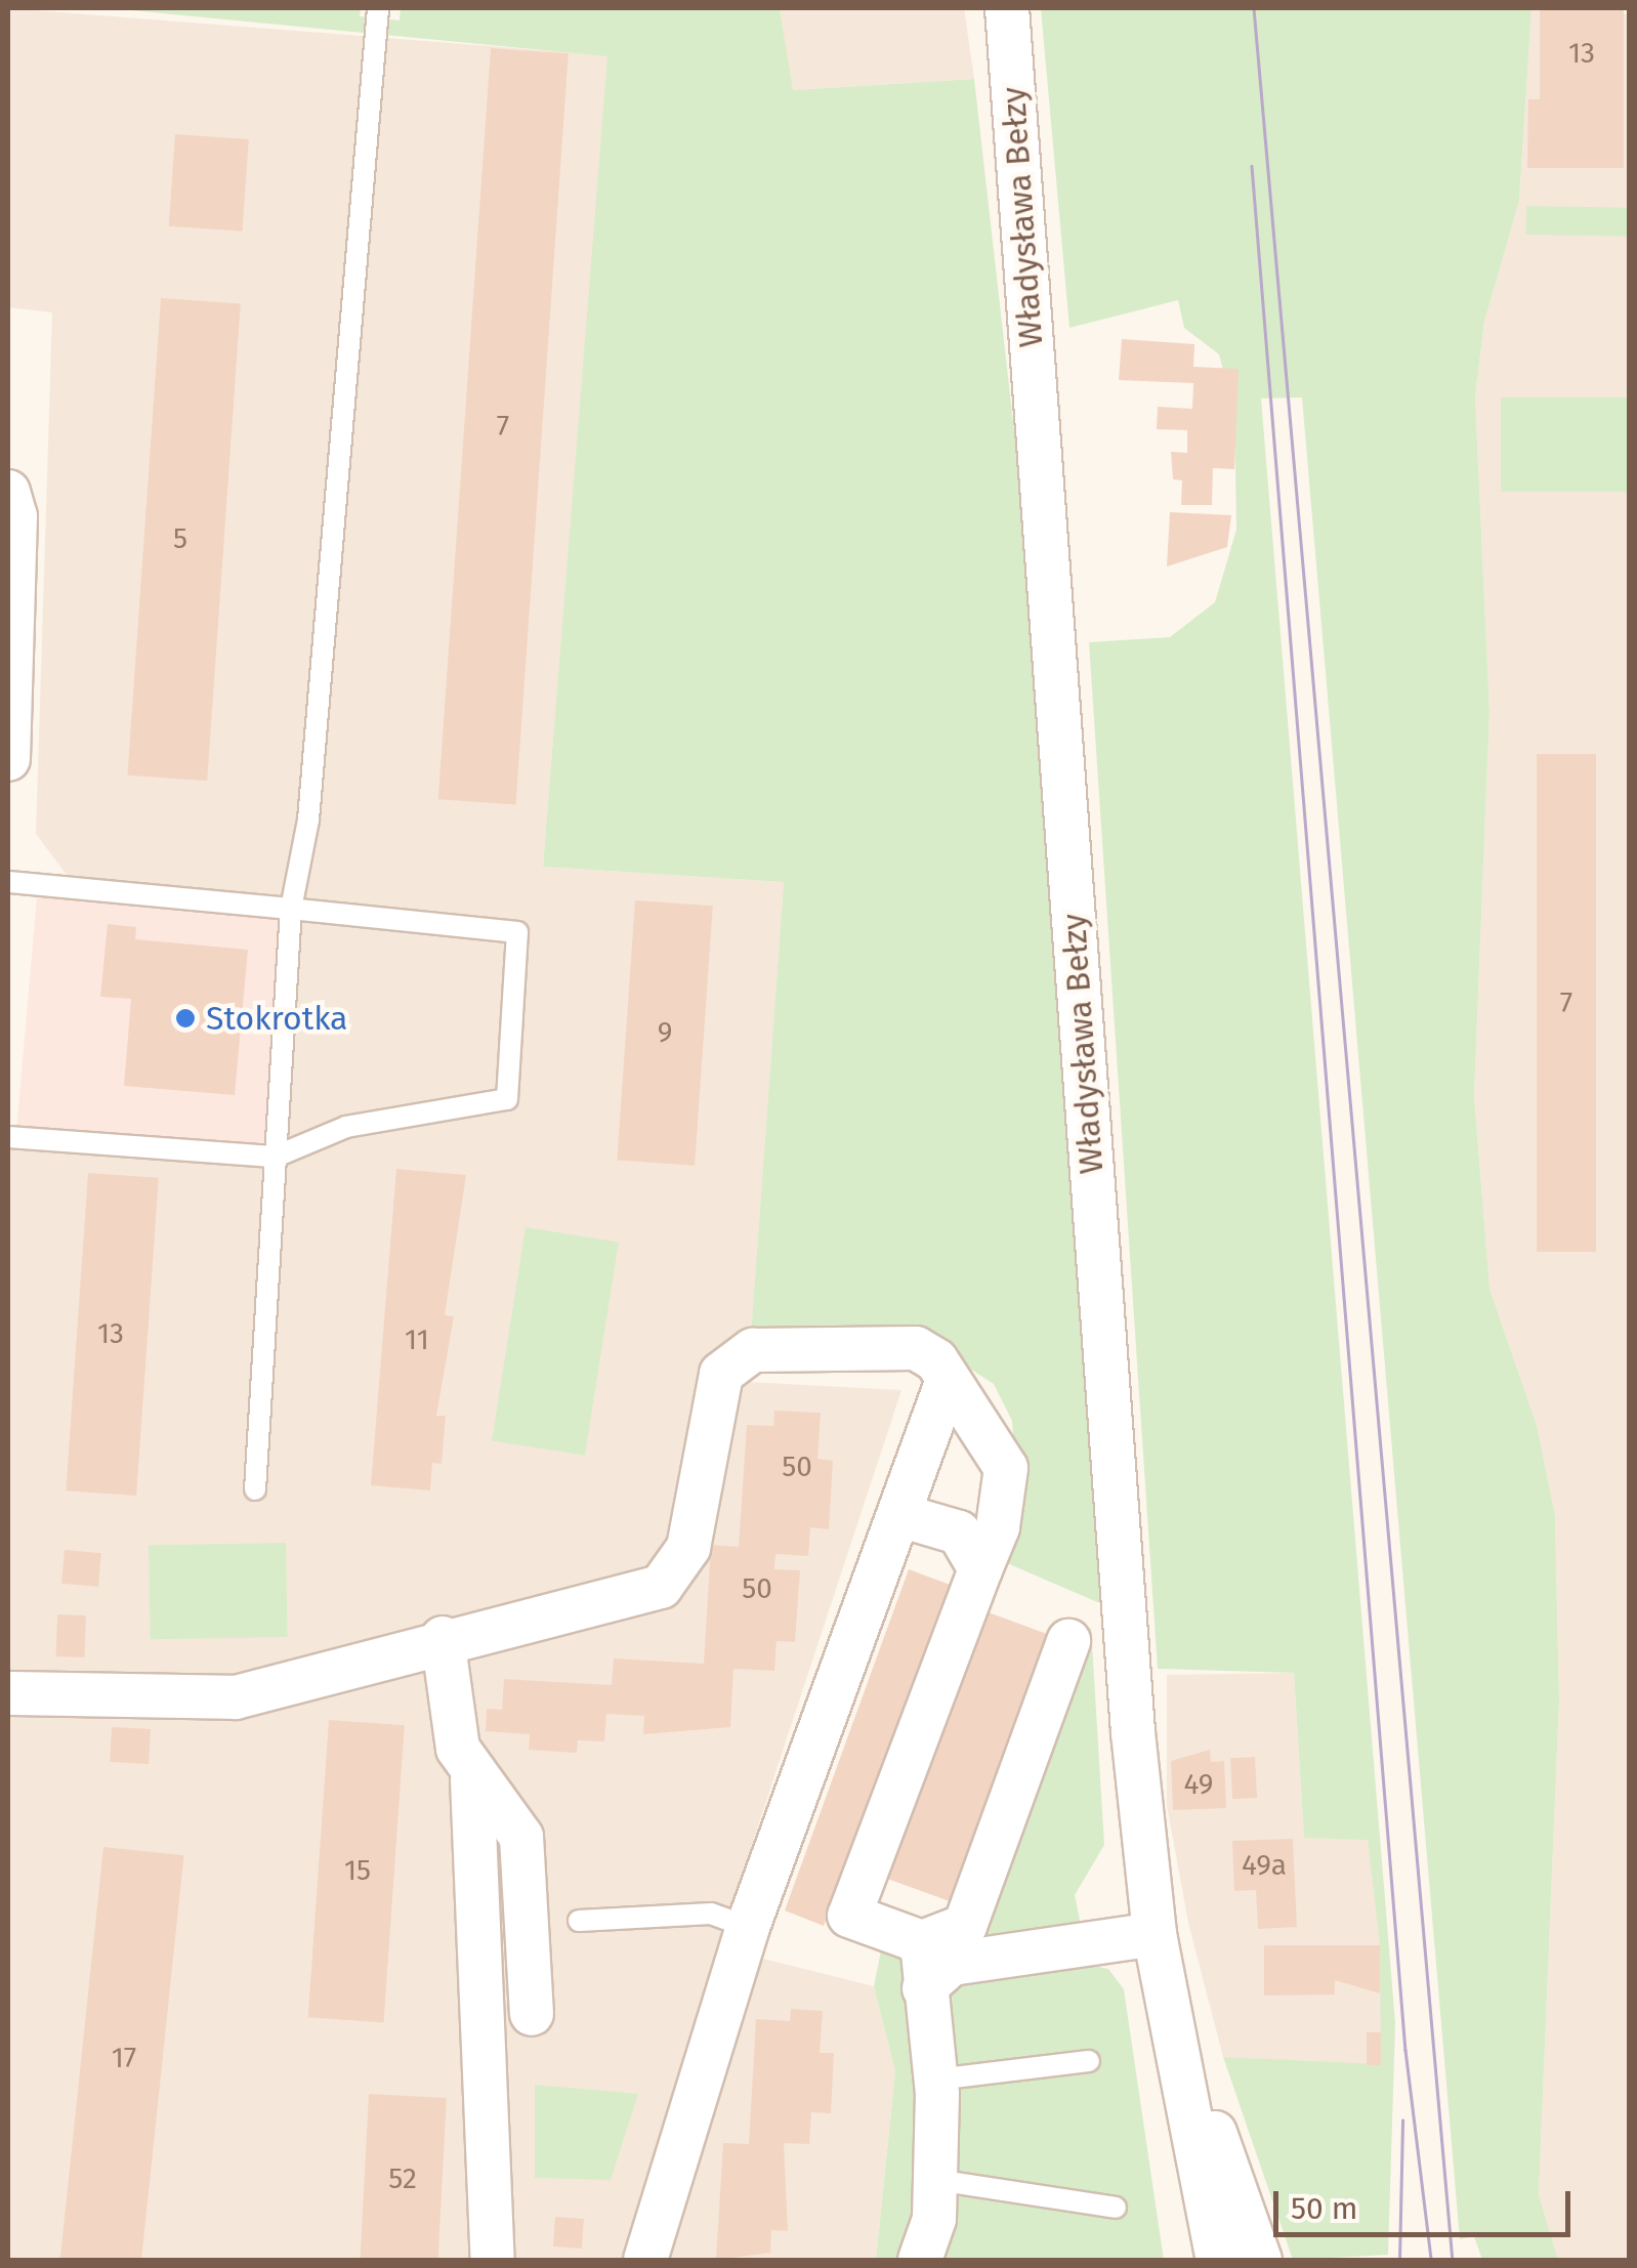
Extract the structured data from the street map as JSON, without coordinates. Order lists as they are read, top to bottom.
{
  "streets": {
    "street": ["Władysława Bełzy"]
  },
  "places": ["Stokrotka"],
  "house_numbers": [
    "13",
    "7",
    "5",
    "7",
    "9",
    "13",
    "11",
    "50",
    "50",
    "49",
    "49a",
    "15",
    "17",
    "52"
  ],
  "scale_bar": "50 m"
}
